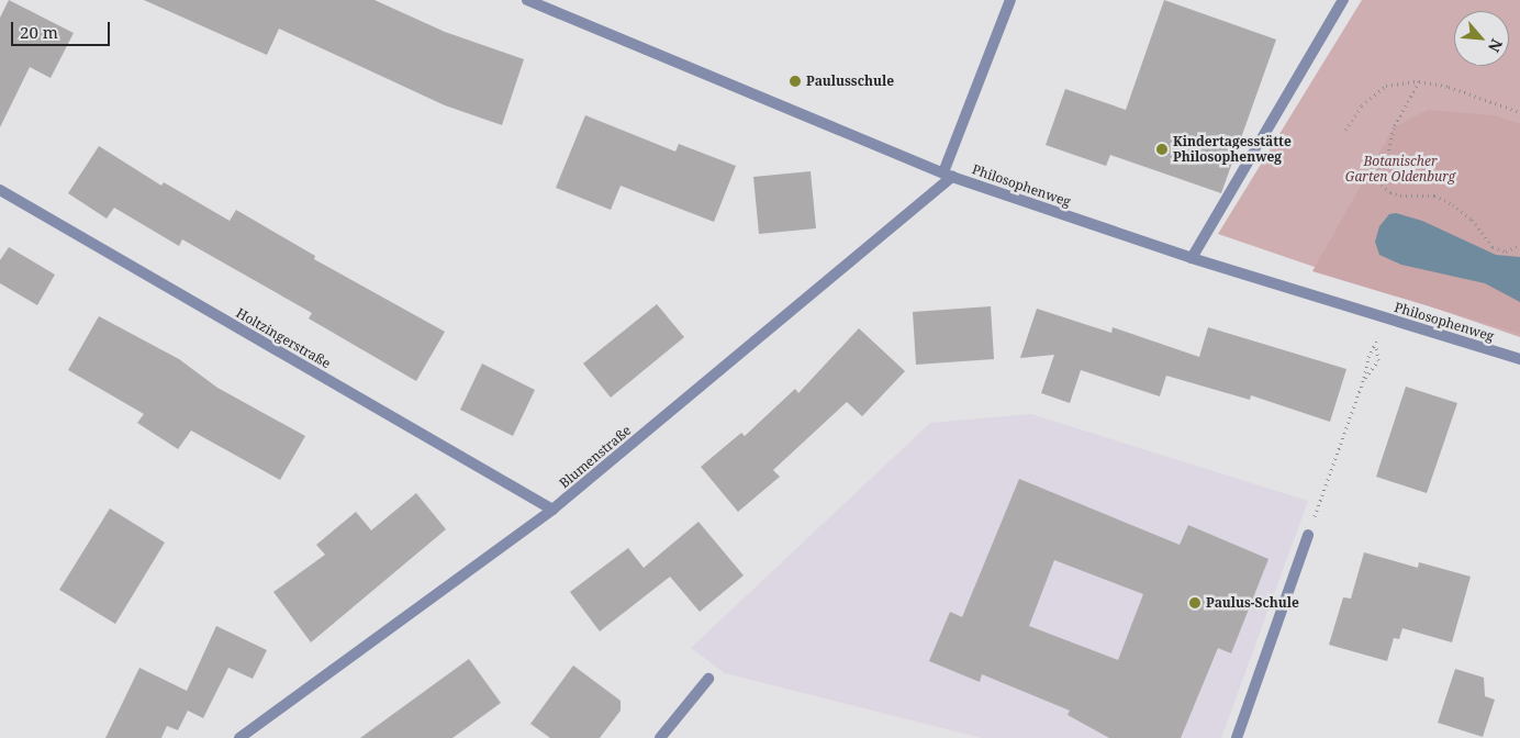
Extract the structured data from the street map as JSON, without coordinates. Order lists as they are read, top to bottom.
{
  "streets": {
    "street": ["Philosophenweg", "Holtzingerstraße", "Blumenstraße"]
  },
  "crossings": [
    ["Philosophenweg", "Blumenstraße"],
    ["Holtzingerstraße", "Blumenstraße"]
  ],
  "parks": ["Botanischer Garten Oldenburg"],
  "places": ["Paulusschule", "Kindertagesstätte Philosophenweg", "Paulus-Schule"],
  "scale_bar": "20 m",
  "north": "bottom right"
}
